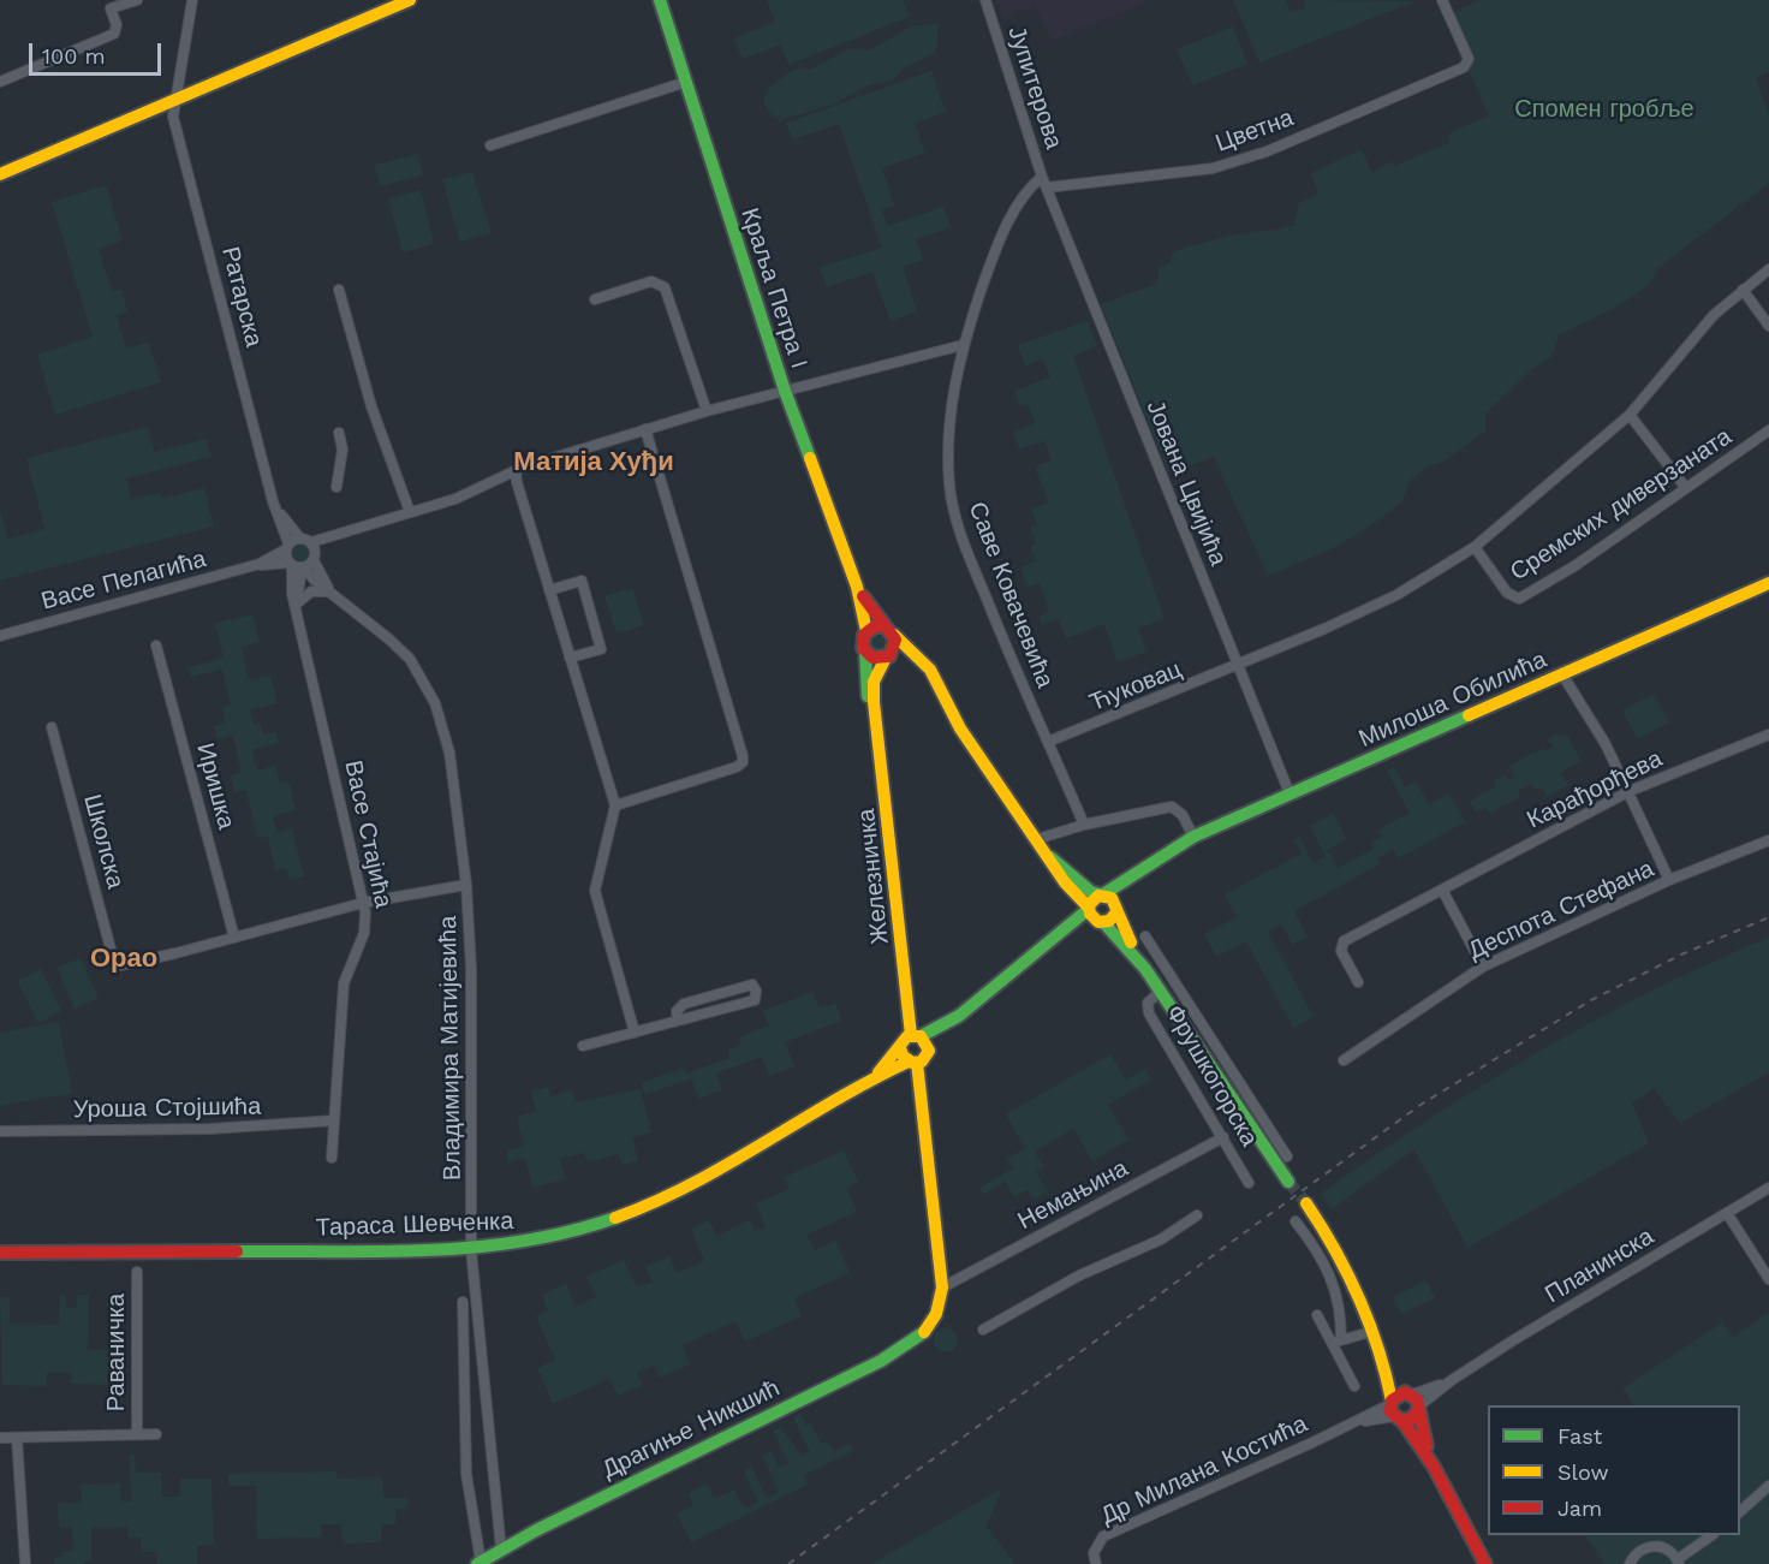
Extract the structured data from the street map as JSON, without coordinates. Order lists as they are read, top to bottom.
{
  "streets": {
    "street": [
      "Јупитерова",
      "Цветна",
      "Краља Петра I",
      "Ратарска",
      "Јована Цвијића",
      "Сремских диверзаната",
      "Васе Пелагића",
      "Саве Ковачевића",
      "Ћуковац",
      "Милоша Обилића",
      "Иришка",
      "Карађорђева",
      "Васе Стајића",
      "Школска",
      "Железничка",
      "Деспота Стефана",
      "Владимира Матијевића",
      "Фрушкогорска",
      "Уроша Стојшића",
      "Немањина",
      "Тараса Шевченка",
      "Планинска",
      "Раваничка",
      "Драгиње Никшић",
      "Др Милана Костића"
    ]
  },
  "crossings": [
    ["Јупитерова", "Цветна"],
    ["Јупитерова", "Јована Цвијића"],
    ["Јупитерова", "Саве Ковачевића"],
    ["Цветна", "Јована Цвијића"],
    ["Краља Петра I", "Железничка"],
    ["Ратарска", "Васе Пелагића"],
    ["Ратарска", "Васе Стајића"],
    ["Ратарска", "Владимира Матијевића"],
    ["Јована Цвијића", "Ћуковац"],
    ["Јована Цвијића", "Милоша Обилића"],
    ["Сремских диверзаната", "Ћуковац"],
    ["Васе Пелагића", "Васе Стајића"],
    ["Васе Пелагића", "Владимира Матијевића"],
    ["Саве Ковачевића", "Ћуковац"],
    ["Милоша Обилића", "Фрушкогорска"],
    ["Иришка", "Школска"],
    ["Васе Стајића", "Владимира Матијевића"],
    ["Васе Стајића", "Уроша Стојшића"],
    ["Железничка", "Тараса Шевченка"],
    ["Владимира Матијевића", "Тараса Шевченка"],
    ["Владимира Матијевића", "Драгиње Никшић"],
    ["Фрушкогорска", "Немањина"],
    ["Немањина", "Драгиње Никшић"]
  ],
  "districts": ["Матија Хуђи", "Орао"],
  "parks": ["Спомен гробље"],
  "legend": ["Fast", "Slow", "Jam"],
  "scale_bar": "100 m"
}
